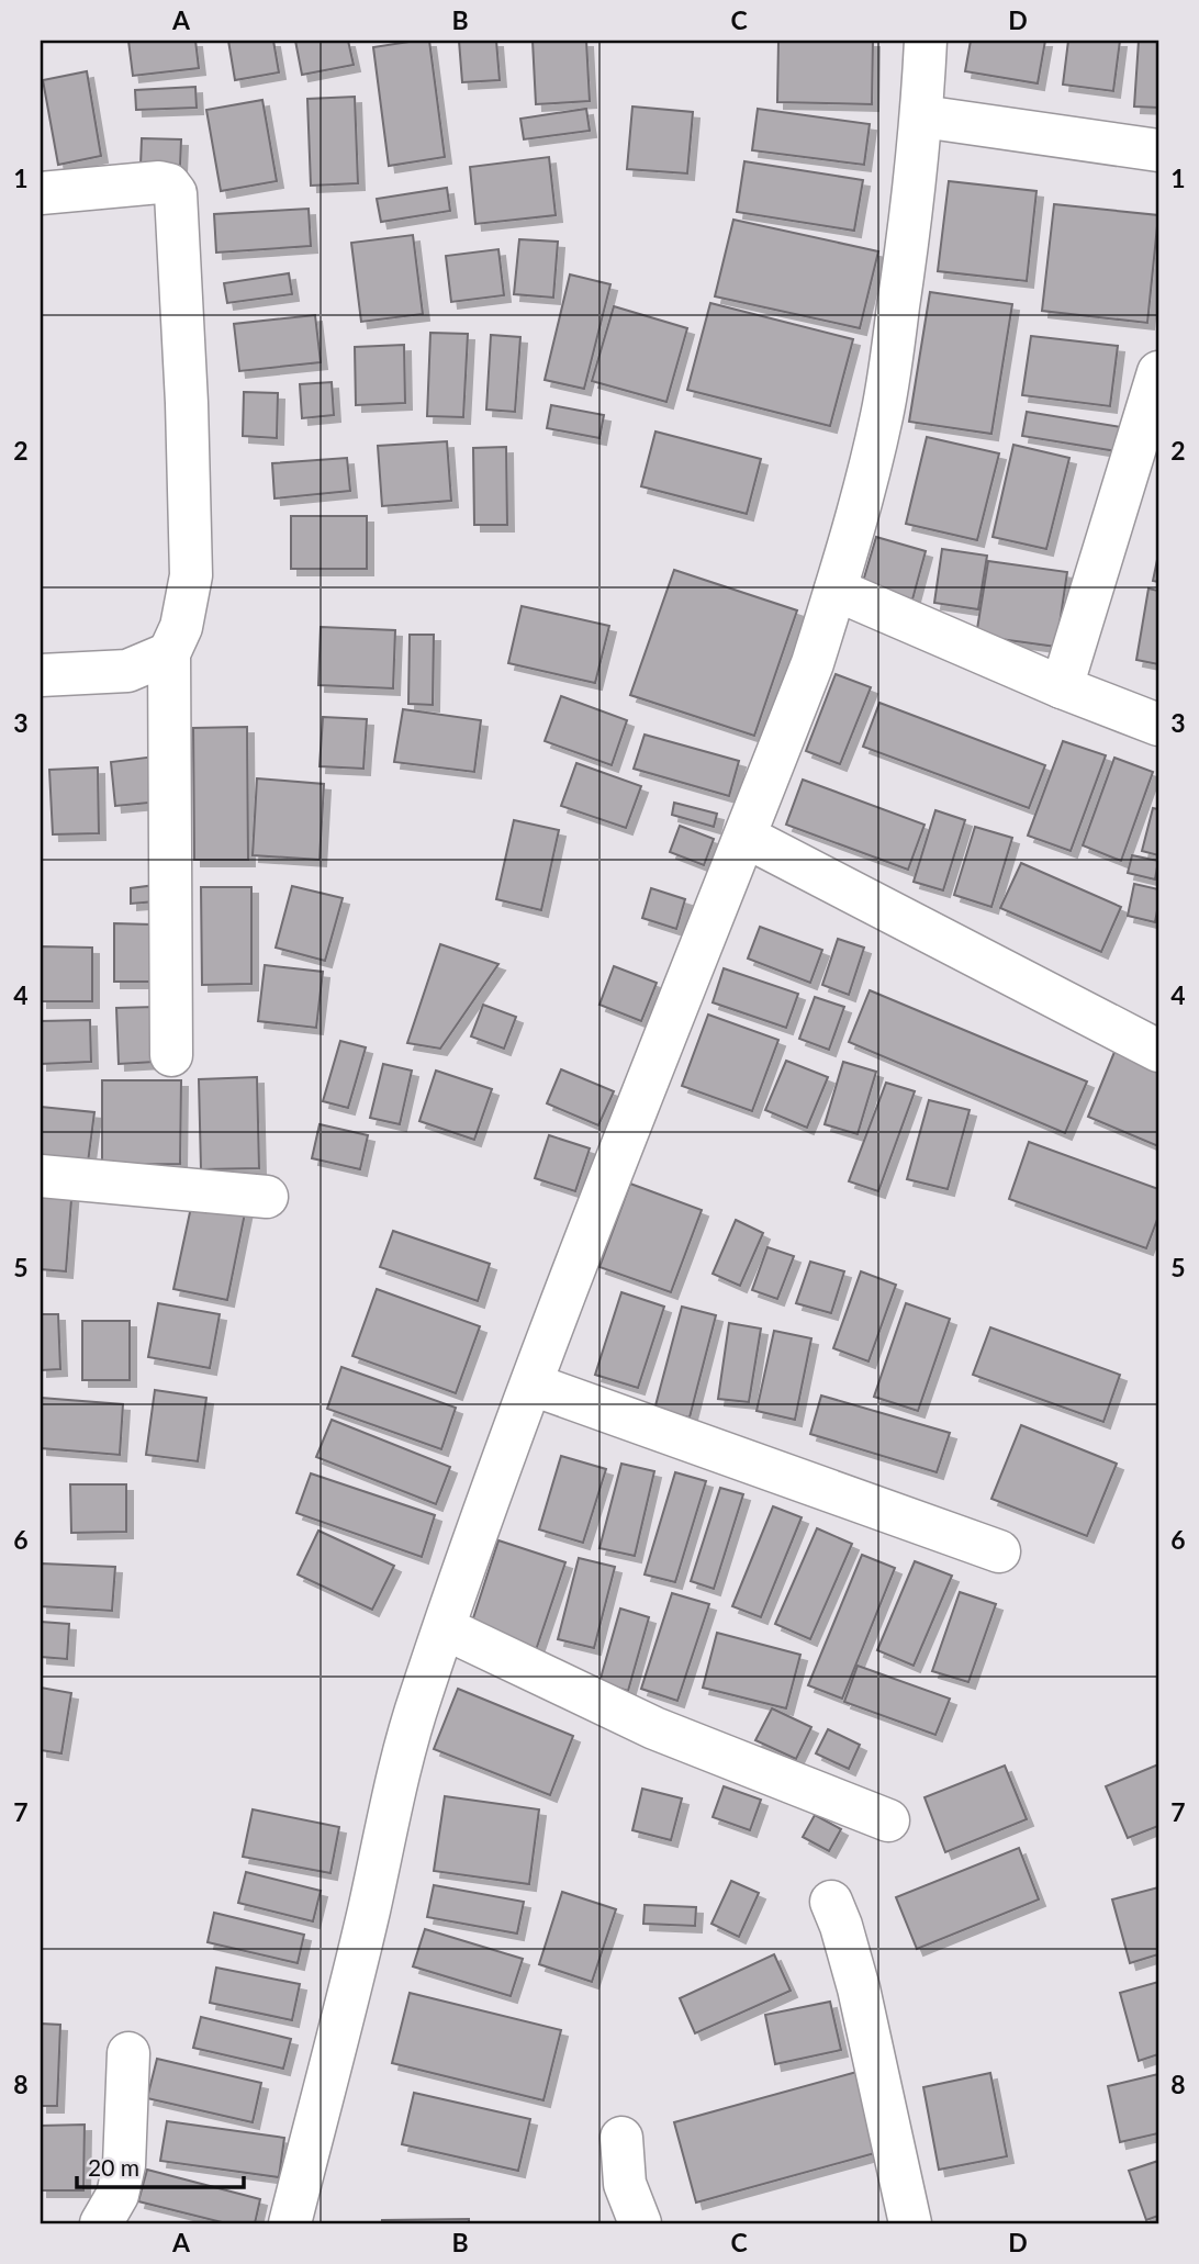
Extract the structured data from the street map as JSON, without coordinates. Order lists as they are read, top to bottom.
{
  "scale_bar": "20 m",
  "grid": {
    "columns": [
      "A",
      "B",
      "C",
      "D"
    ],
    "rows": [
      "1",
      "2",
      "3",
      "4",
      "5",
      "6",
      "7",
      "8"
    ]
  }
}
